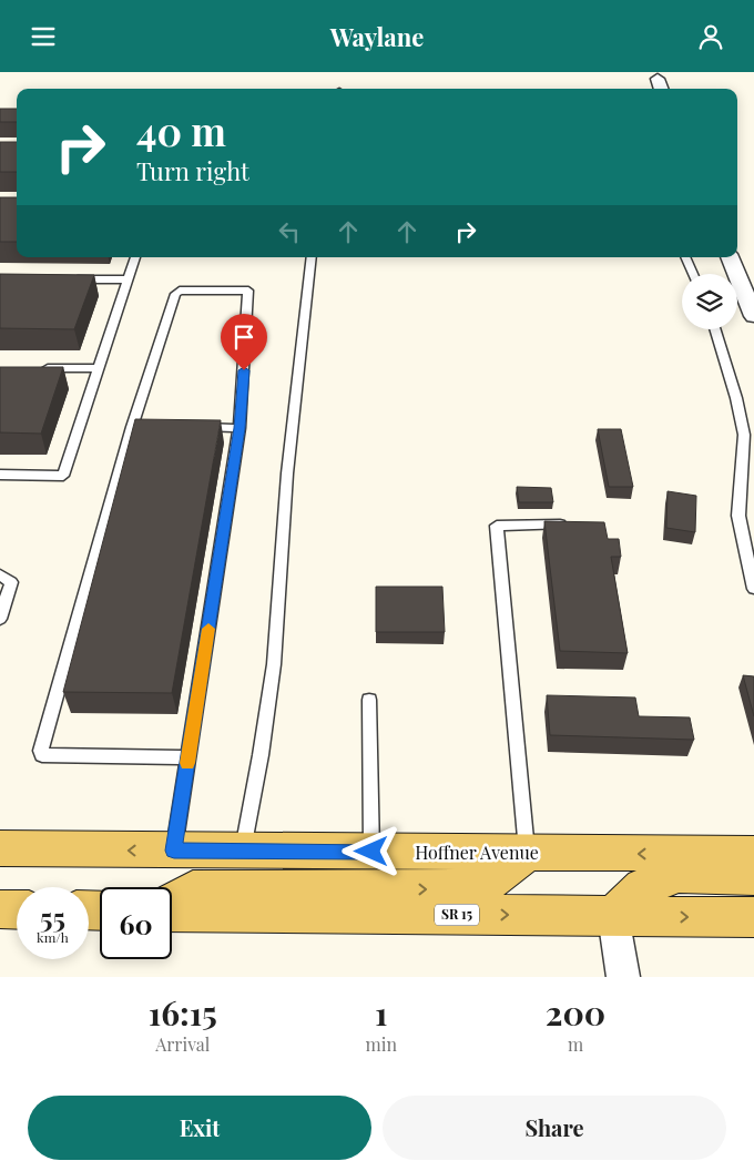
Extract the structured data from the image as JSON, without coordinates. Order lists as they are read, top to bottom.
{
  "streets": {
    "main road": ["Hoffner Avenue", "SR 15"]
  },
  "page": {
    "header": "Waylane",
    "turn": ["40 m", "Turn right"],
    "speed": "55 km/h",
    "limit": "60",
    "eta": [
      "16:15",
      "Arrival",
      "1",
      "min",
      "200",
      "m"
    ],
    "buttons": ["Exit", "Share"]
  }
}
